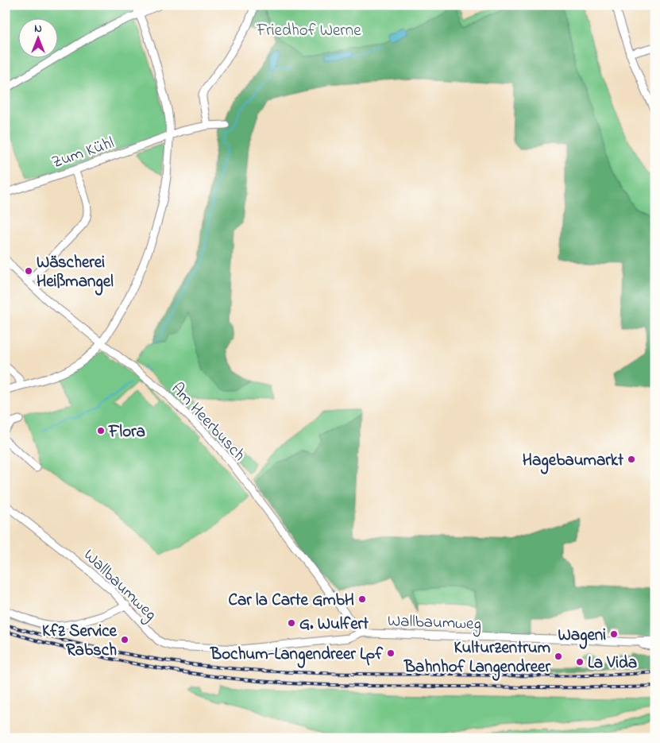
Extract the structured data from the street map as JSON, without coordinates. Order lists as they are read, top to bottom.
{
  "streets": {
    "street": ["Zum Kühl", "Am Heerbusch", "Wallbaumweg"]
  },
  "crossings": [
    ["Am Heerbusch", "Wallbaumweg"]
  ],
  "parks": ["Friedhof Werne"],
  "places": [
    "Wäscherei Heißmangel",
    "Flora",
    "Hagebaumarkt",
    "Car la Carte GmbH",
    "G. Wulfert",
    "Wageni",
    "Kfz Service Rabsch",
    "Bochum-Langendreer Lpf",
    "Kulturzentrum Bahnhof Langendreer",
    "La Vida"
  ],
  "north": "top"
}
